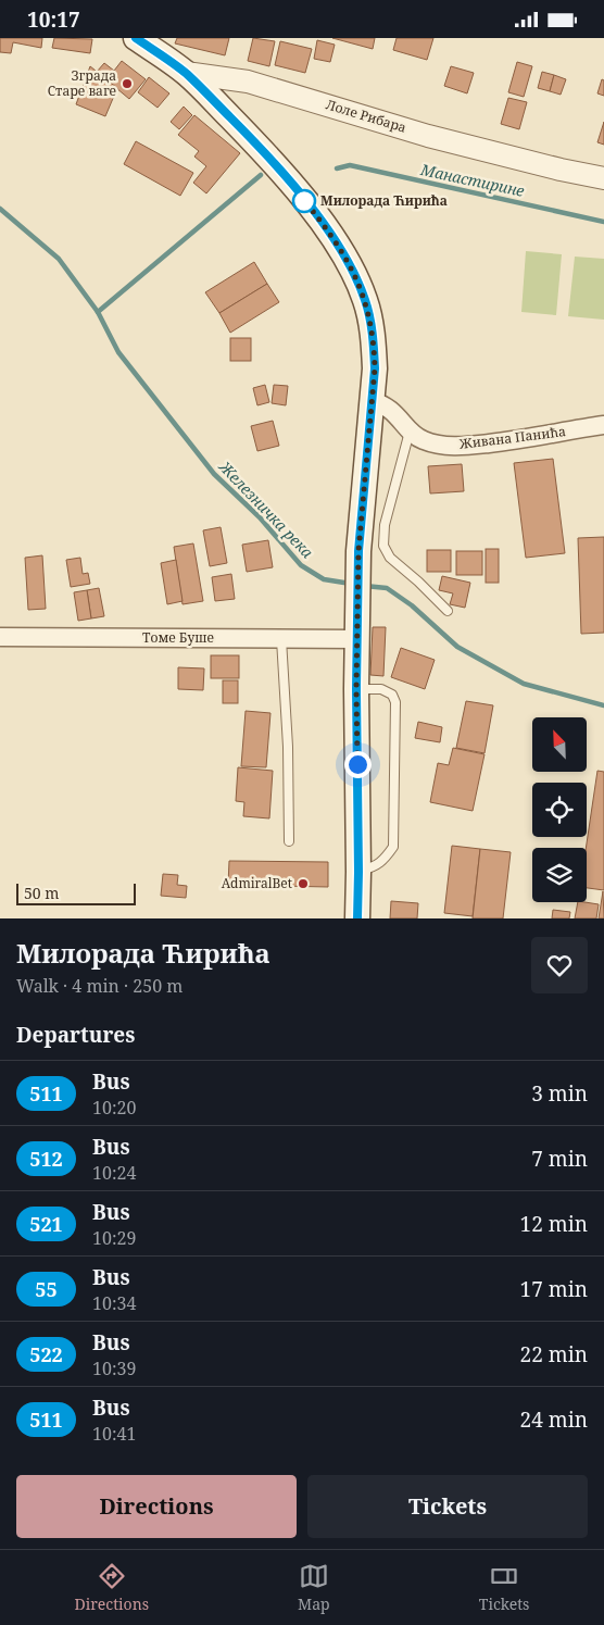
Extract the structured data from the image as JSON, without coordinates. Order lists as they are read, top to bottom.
{
  "streets": {
    "main road": ["Лоле Рибара"],
    "street": ["Живана Панића", "Томе Буше"]
  },
  "water": ["Манастирине", "Железничка река"],
  "places": ["Зграда Старе ваге", "Милорада Ћирића", "AdmiralBet"],
  "lines": ["bus line 511"],
  "scale_bar": "50 m",
  "north": "top left",
  "page": {
    "status": "10:17",
    "scale": "50 m",
    "heading": [
      ["Милорада Ћирића", "Walk · 4 min · 250 m"],
      "Departures"
    ],
    "list": [
      {
        "mark": "511",
        "name": "Bus",
        "note": "10:20",
        "value": "3 min"
      },
      {
        "mark": "512",
        "name": "Bus",
        "note": "10:24",
        "value": "7 min"
      },
      {
        "mark": "521",
        "name": "Bus",
        "note": "10:29",
        "value": "12 min"
      },
      {
        "mark": "55",
        "name": "Bus",
        "note": "10:34",
        "value": "17 min"
      },
      {
        "mark": "522",
        "name": "Bus",
        "note": "10:39",
        "value": "22 min"
      },
      {
        "mark": "511",
        "name": "Bus",
        "note": "10:41",
        "value": "24 min"
      }
    ],
    "buttons": ["Directions", "Tickets"],
    "tabs": ["Directions", "Map", "Tickets"]
  }
}
